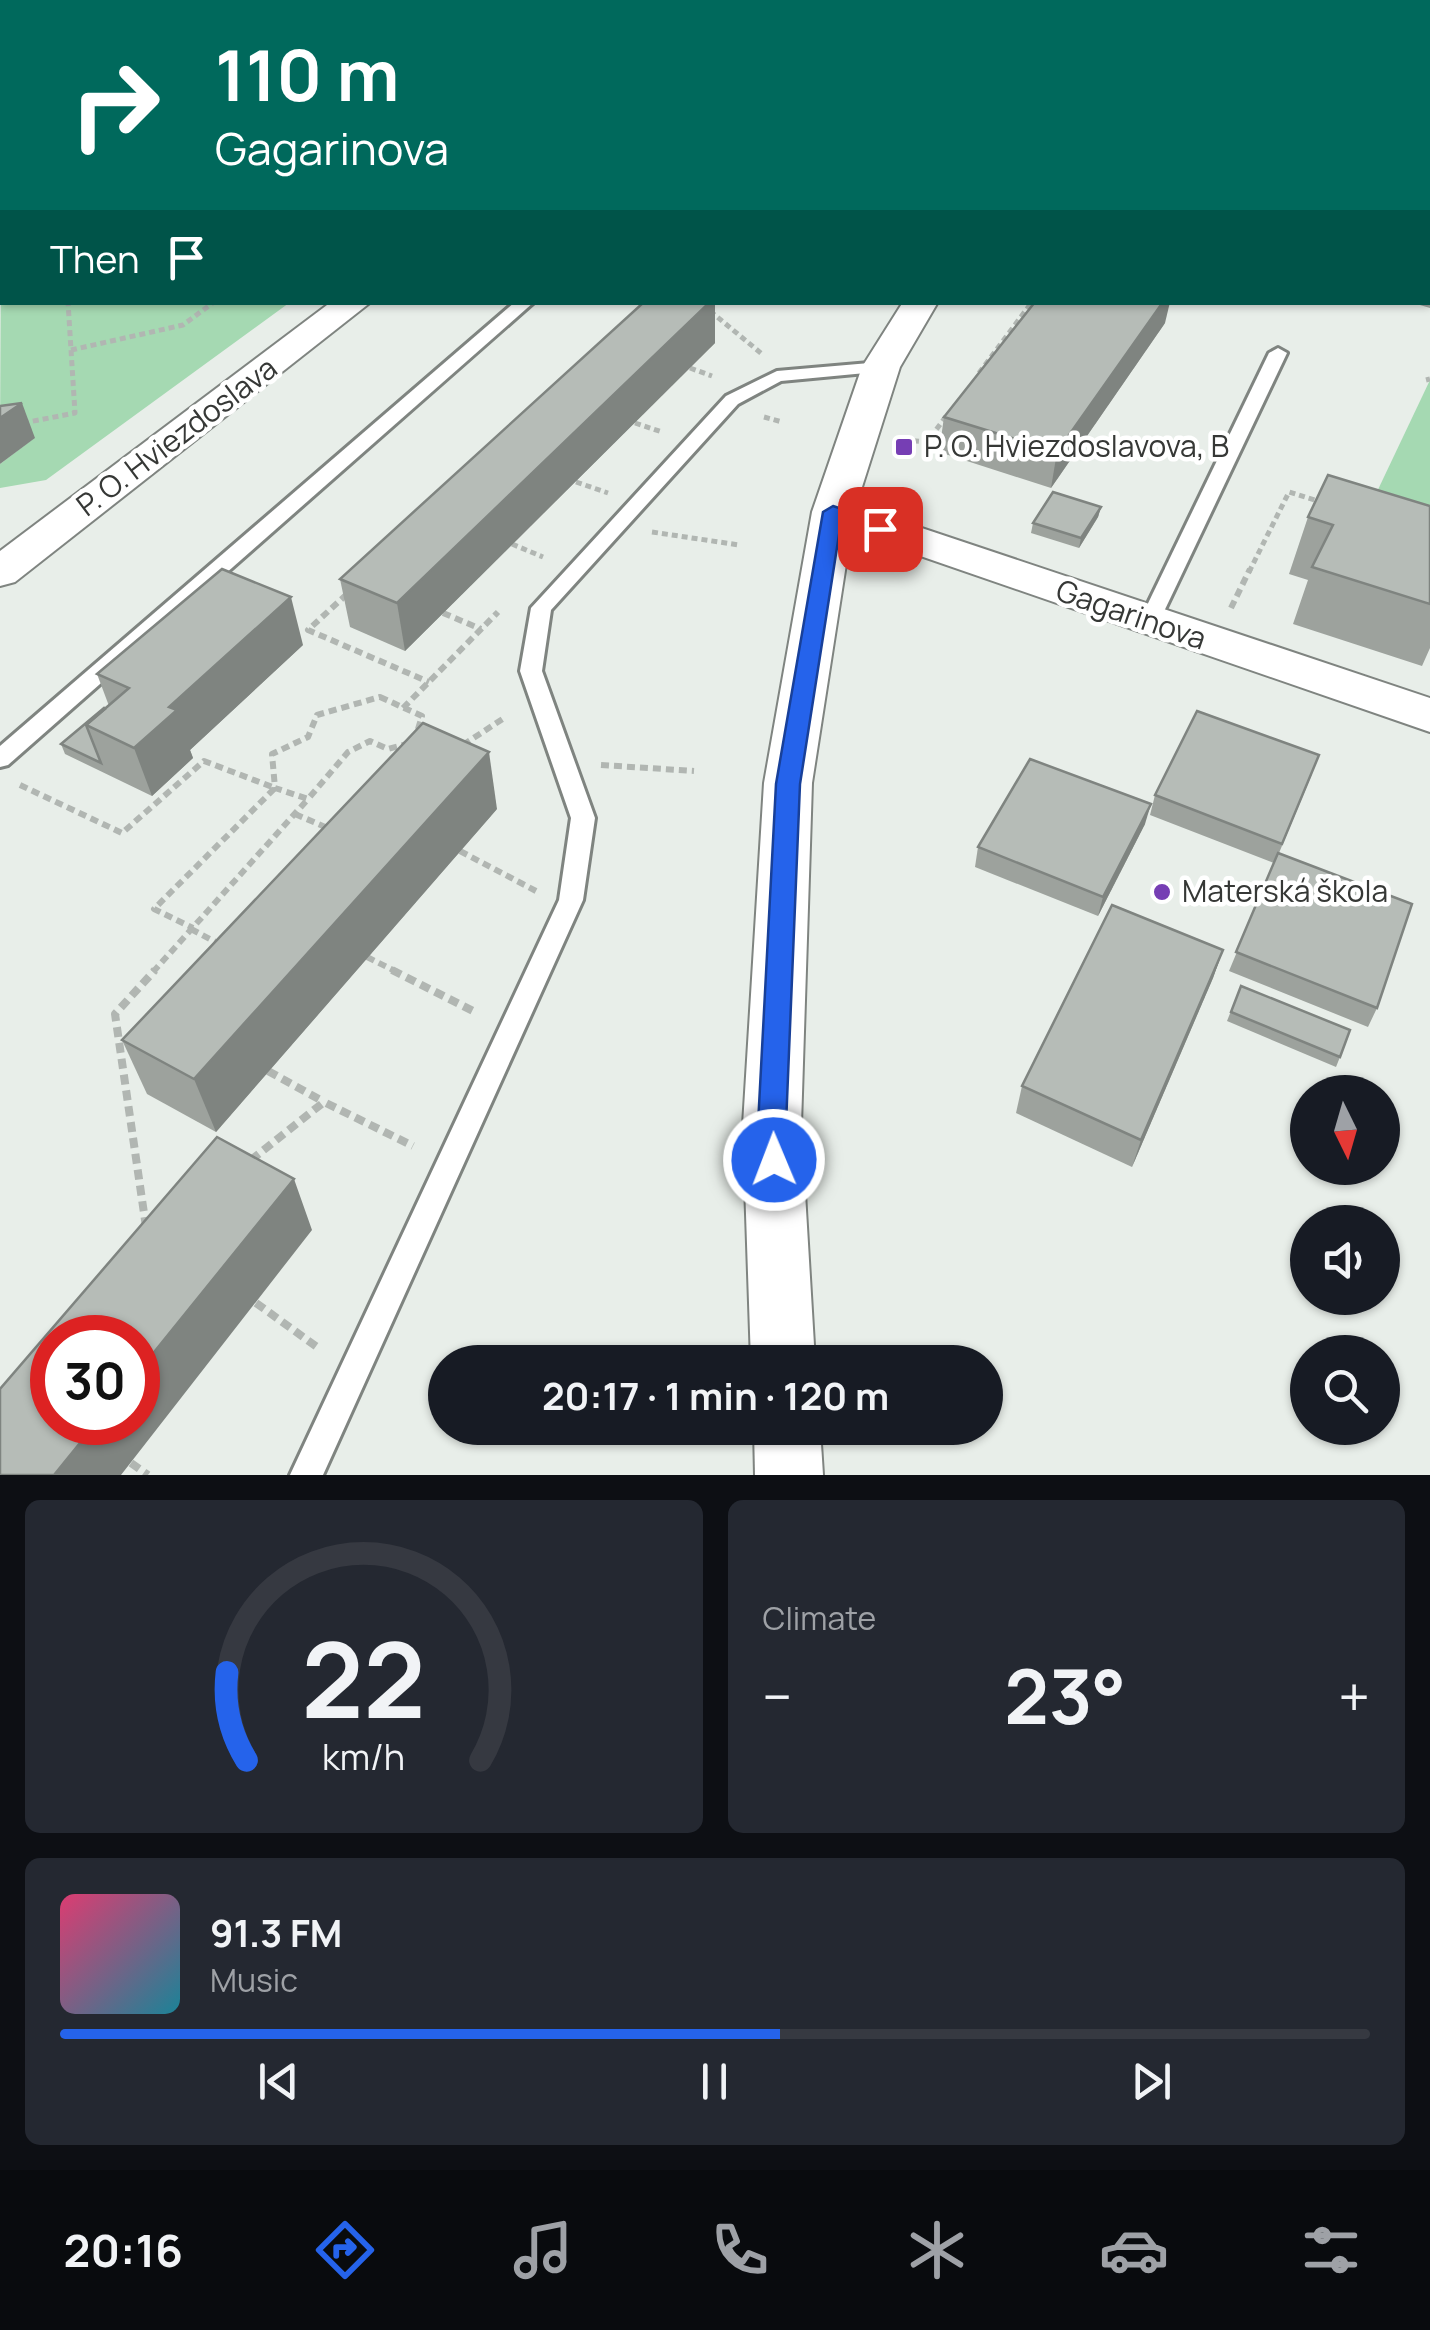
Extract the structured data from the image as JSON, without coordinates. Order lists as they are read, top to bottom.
{
  "streets": {
    "street": ["P. O. Hviezdoslava", "Gagarinova"]
  },
  "places": {
    "transit": ["P. O. Hviezdoslavova, B"],
    "other": ["Materská škola"]
  },
  "north": "bottom",
  "page": {
    "turn": ["110 m", "Gagarinova"],
    "then": "Then",
    "limit": "30",
    "trip": "20:17 · 1 min · 120 m",
    "tile": "Climate",
    "heat": ["−", "23°", "+"],
    "song": ["91.3 FM", "Music"],
    "tabs": "20:16",
    "gauge": ["22", "km/h"]
  }
}
